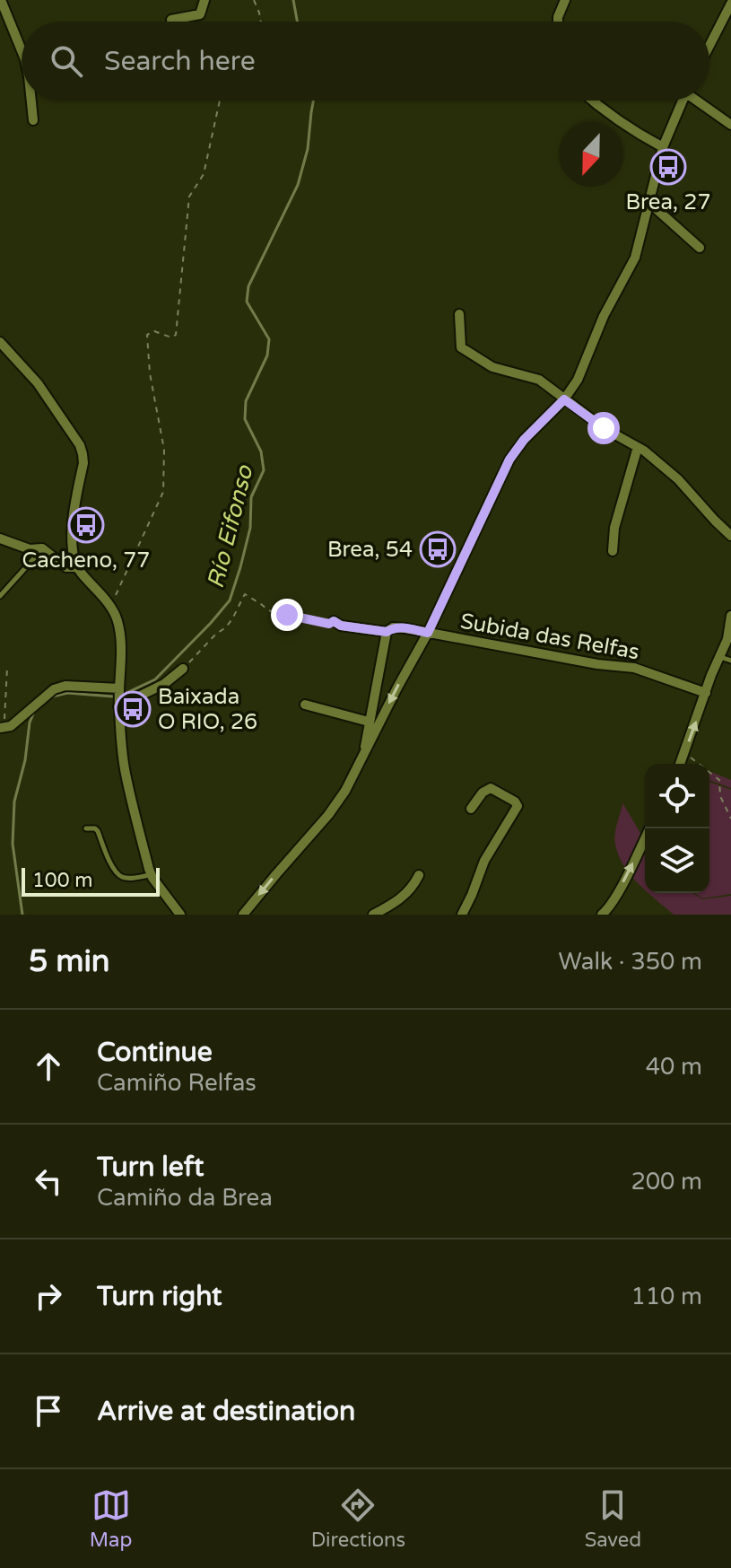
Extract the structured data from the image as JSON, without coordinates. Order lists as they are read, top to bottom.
{
  "streets": {
    "street": ["Subida das Relfas"]
  },
  "water": ["Río Eifonso"],
  "places": {
    "bus stop": [
      "Brea, 27",
      "Cacheno, 77",
      "Brea, 54",
      "Baixada O RIO, 26"
    ]
  },
  "scale_bar": "100 m",
  "north": "bottom",
  "page": {
    "search": "Search here",
    "scale": "100 m",
    "heading": ["5 min", "Walk · 350 m"],
    "list": [
      ["Continue", "Camiño Relfas", "40 m"],
      ["Turn left", "Camiño da Brea", "200 m"],
      ["Turn right", "110 m"],
      "Arrive at destination"
    ],
    "nav": ["Map", "Directions", "Saved"]
  }
}
